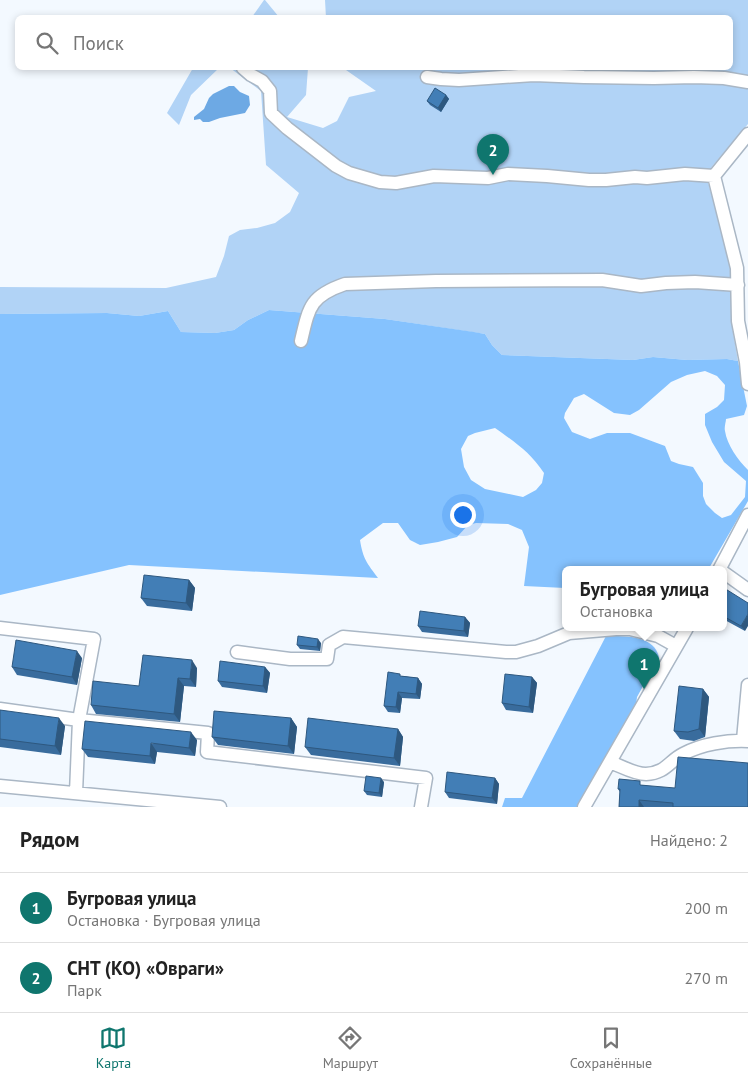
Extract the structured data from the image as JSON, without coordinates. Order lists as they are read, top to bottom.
{
  "page": {
    "search": "Поиск",
    "pins": ["2", "1"],
    "popup": ["Бугровая улица", "Остановка"],
    "heading": ["Рядом", "Найдено: 2"],
    "list": [
      {
        "mark": "1",
        "name": "Бугровая улица",
        "note": "Остановка · Бугровая улица",
        "value": "200 m"
      },
      {
        "mark": "2",
        "name": "СНТ (КО) «Овраги»",
        "note": "Парк",
        "value": "270 m"
      }
    ],
    "nav": ["Карта", "Маршрут", "Сохранённые"]
  }
}
